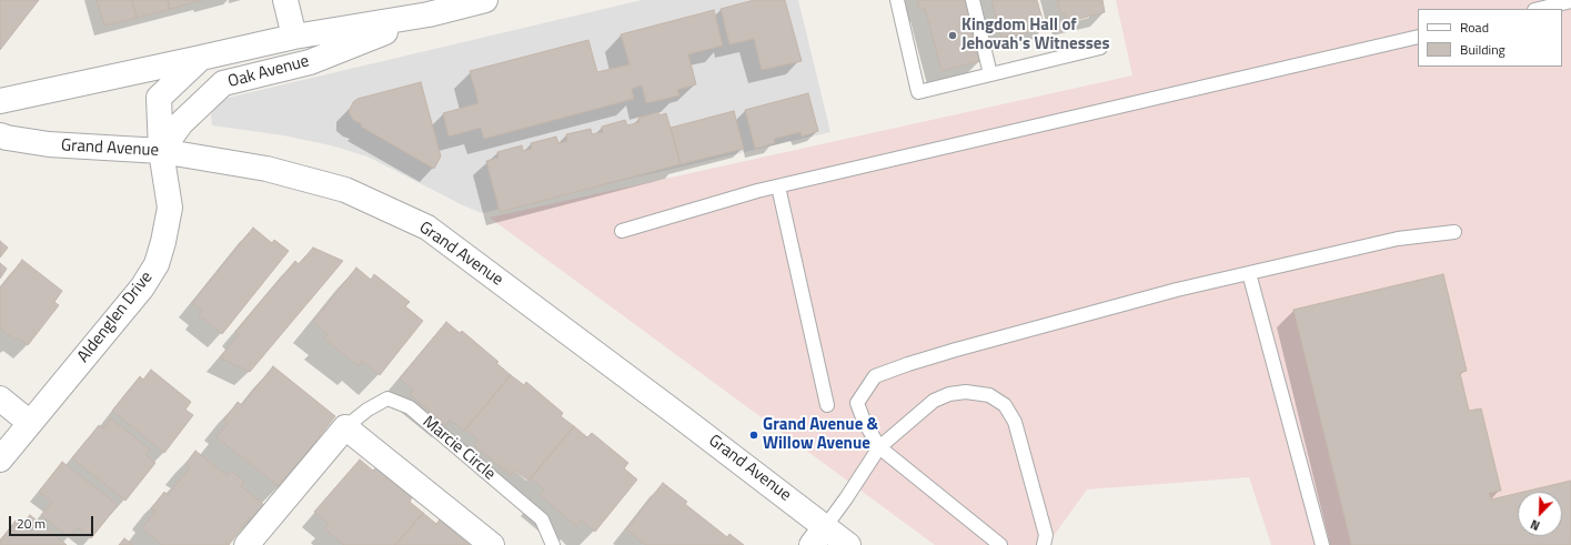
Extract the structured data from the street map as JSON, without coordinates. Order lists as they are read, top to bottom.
{
  "streets": {
    "street": [
      "Oak Avenue",
      "Grand Avenue",
      "Aldenglen Drive",
      "Marcie Circle"
    ]
  },
  "crossings": [
    ["Oak Avenue", "Grand Avenue"],
    ["Oak Avenue", "Aldenglen Drive"],
    ["Grand Avenue", "Aldenglen Drive"]
  ],
  "places": ["Kingdom Hall of Jehovah's Witnesses", "Grand Avenue & Willow Avenue"],
  "legend": ["Road", "Building"],
  "scale_bar": "20 m",
  "north": "bottom left"
}
